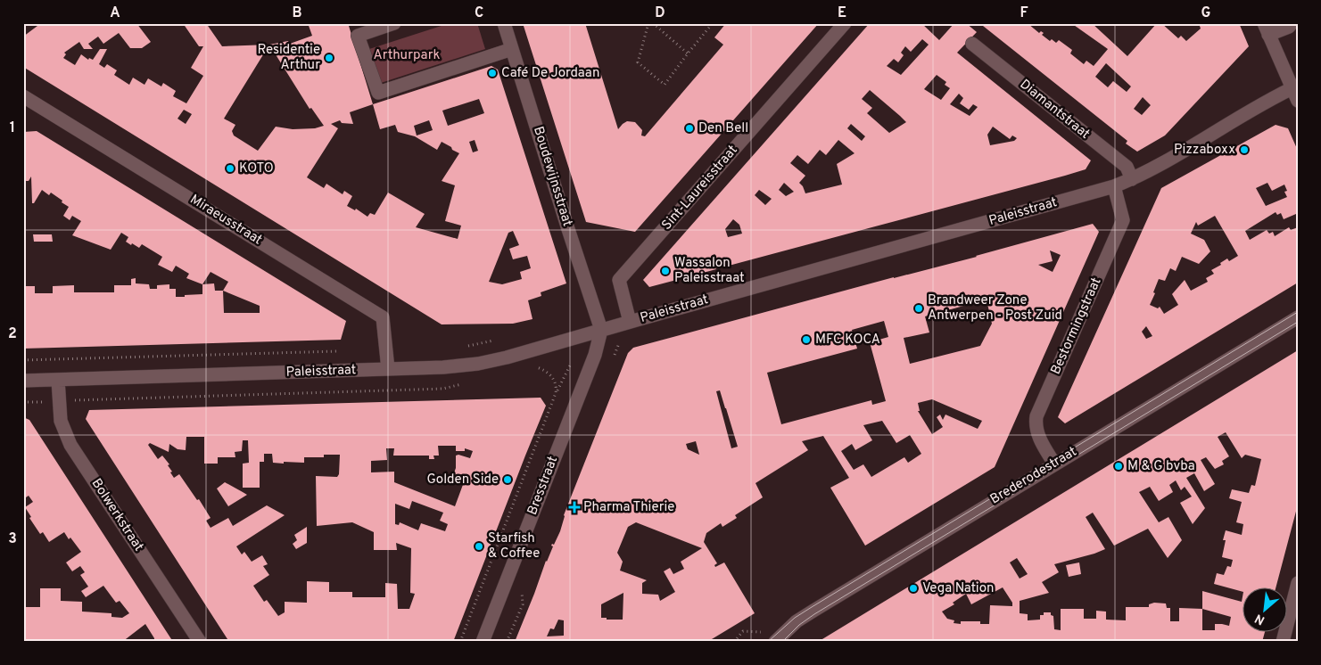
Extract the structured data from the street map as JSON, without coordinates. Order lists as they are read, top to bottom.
{
  "streets": {
    "street": [
      "Diamantstraat",
      "Boudewijnsstraat",
      "Sint-Laureisstraat",
      "Paleisstraat",
      "Miraeusstraat",
      "Bestormingstraat",
      "Brederodestraat",
      "Bresstraat",
      "Bolwerkstraat"
    ]
  },
  "crossings": [
    ["Diamantstraat", "Paleisstraat"],
    ["Boudewijnsstraat", "Paleisstraat"],
    ["Boudewijnsstraat", "Bresstraat"],
    ["Sint-Laureisstraat", "Paleisstraat"],
    ["Paleisstraat", "Miraeusstraat"],
    ["Paleisstraat", "Bestormingstraat"],
    ["Paleisstraat", "Bresstraat"],
    ["Paleisstraat", "Bolwerkstraat"],
    ["Bestormingstraat", "Brederodestraat"]
  ],
  "parks": ["Arthurpark"],
  "places": {
    "other": [
      "Residentie Arthur",
      "Café De Jordaan",
      "Den Bell",
      "Pizzaboxx",
      "KOTO",
      "Wassalon Paleisstraat",
      "Brandweer Zone Antwerpen - Post Zuid",
      "MFC KOCA",
      "M & G bvba",
      "Golden Side",
      "Starfish & Coffee",
      "Vega Nation"
    ],
    "health": ["Pharma Thierie"]
  },
  "north": "bottom left",
  "grid": {
    "columns": [
      "A",
      "B",
      "C",
      "D",
      "E",
      "F",
      "G"
    ],
    "rows": ["1", "2", "3"]
  }
}
